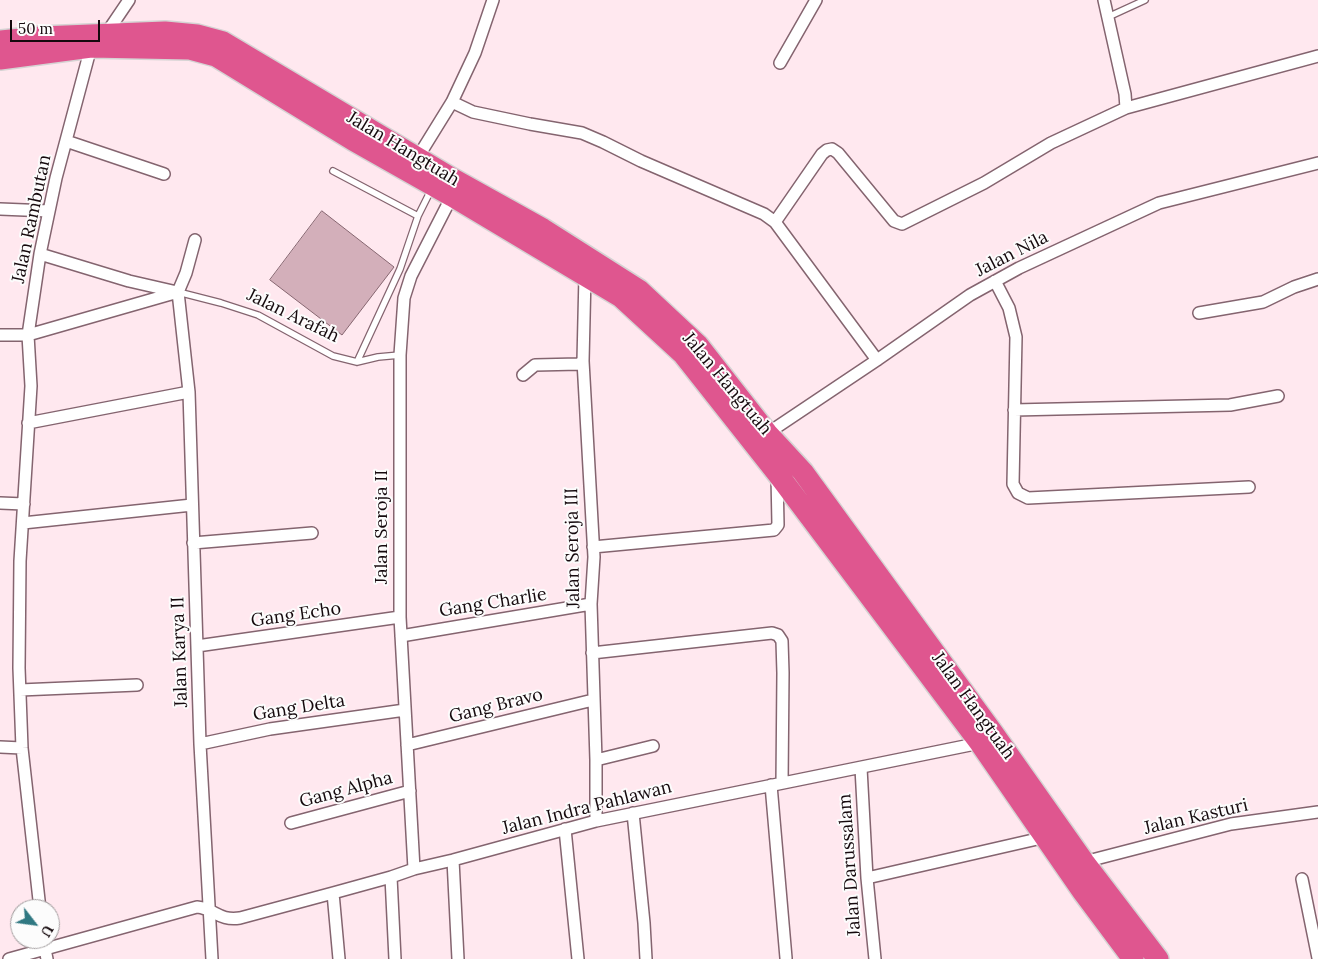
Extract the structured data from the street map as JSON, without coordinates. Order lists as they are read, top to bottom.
{
  "streets": {
    "highway": ["Jalan Hangtuah"],
    "street": [
      "Jalan Rambutan",
      "Jalan Nila",
      "Jalan Seroja II",
      "Jalan Seroja III",
      "Gang Charlie",
      "Gang Echo",
      "Jalan Karya II",
      "Gang Bravo",
      "Gang Delta",
      "Gang Alpha",
      "Jalan Indra Pahlawan",
      "Jalan Kasturi",
      "Jalan Darussalam"
    ],
    "lane": ["Jalan Arafah"]
  },
  "crossings": [
    ["Jalan Hangtuah", "Jalan Rambutan"],
    ["Jalan Hangtuah", "Jalan Nila"],
    ["Jalan Hangtuah", "Jalan Seroja II"],
    ["Jalan Hangtuah", "Jalan Seroja III"],
    ["Jalan Hangtuah", "Jalan Indra Pahlawan"],
    ["Jalan Hangtuah", "Jalan Kasturi"],
    ["Jalan Arafah", "Jalan Seroja II"],
    ["Jalan Arafah", "Jalan Karya II"],
    ["Jalan Seroja II", "Gang Charlie"],
    ["Jalan Seroja II", "Gang Echo"],
    ["Jalan Seroja II", "Gang Bravo"],
    ["Jalan Seroja II", "Gang Delta"],
    ["Jalan Seroja II", "Gang Alpha"],
    ["Jalan Seroja II", "Jalan Indra Pahlawan"],
    ["Jalan Seroja III", "Gang Charlie"],
    ["Jalan Seroja III", "Gang Bravo"],
    ["Jalan Seroja III", "Jalan Indra Pahlawan"],
    ["Gang Echo", "Jalan Karya II"],
    ["Jalan Karya II", "Gang Delta"],
    ["Jalan Karya II", "Jalan Indra Pahlawan"],
    ["Jalan Indra Pahlawan", "Jalan Darussalam"]
  ],
  "scale_bar": "50 m",
  "north": "bottom right"
}
